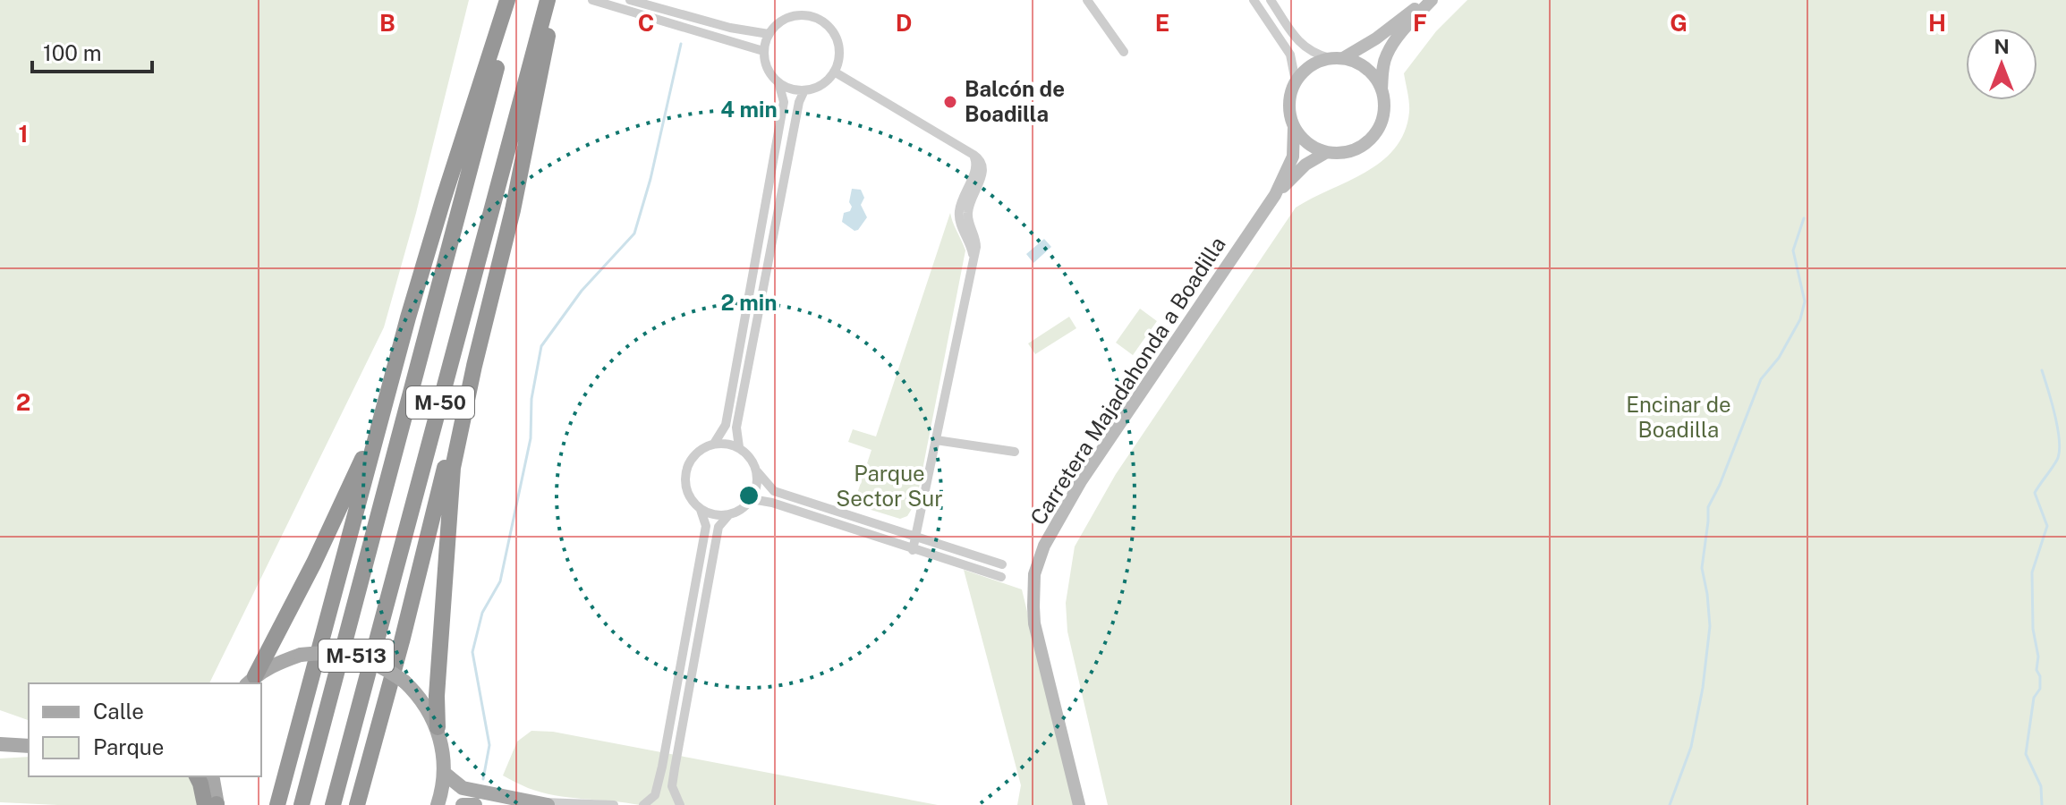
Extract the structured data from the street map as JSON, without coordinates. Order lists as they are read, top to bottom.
{
  "streets": {
    "highway": ["M-50"],
    "main road": ["M-513"],
    "street": ["Carretera Majadahonda a Boadilla"]
  },
  "parks": ["Encinar de Boadilla", "Parque Sector Sur"],
  "places": ["Balcón de Boadilla"],
  "legend": ["Calle", "Parque"],
  "scale_bar": "100 m",
  "north": "top",
  "grid": {
    "columns": [
      "B",
      "C",
      "D",
      "E",
      "F",
      "G",
      "H"
    ],
    "rows": ["1", "2"]
  },
  "rings": ["4 min", "2 min"]
}
